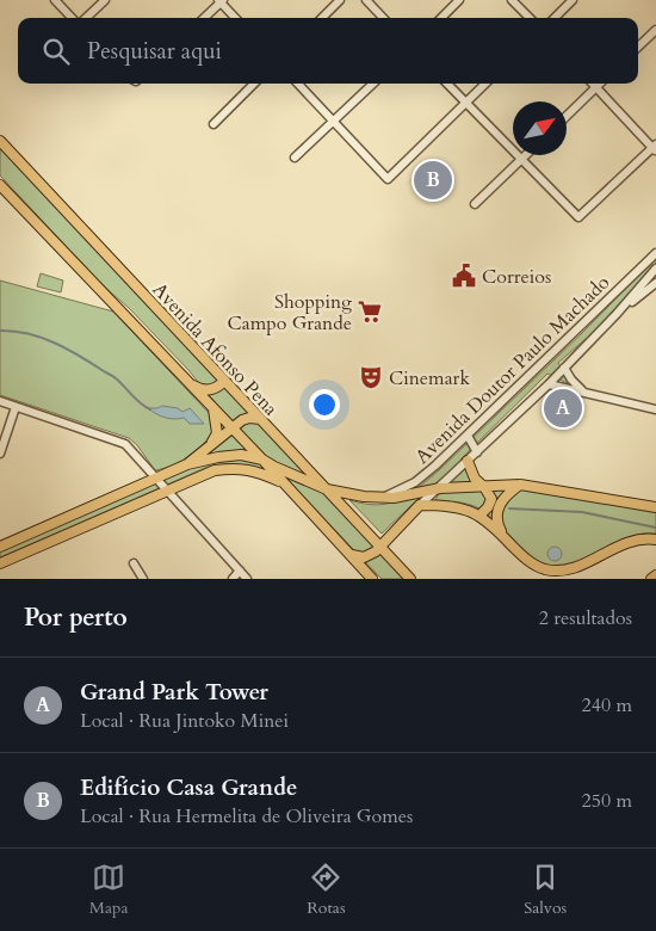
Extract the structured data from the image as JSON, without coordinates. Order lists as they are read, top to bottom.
{
  "streets": {
    "main road": ["Avenida Afonso Pena"],
    "street": ["Avenida Doutor Paulo Machado"]
  },
  "places": {
    "public building": ["Correios"],
    "supermarket": ["Shopping Campo Grande"],
    "theatre": ["Cinemark"]
  },
  "north": "top right",
  "page": {
    "search": "Pesquisar aqui",
    "pins": ["B", "A"],
    "heading": ["Por perto", "2 resultados"],
    "list": [
      {
        "mark": "A",
        "name": "Grand Park Tower",
        "note": "Local · Rua Jintoko Minei",
        "value": "240 m"
      },
      {
        "mark": "B",
        "name": "Edifício Casa Grande",
        "note": "Local · Rua Hermelita de Oliveira Gomes",
        "value": "250 m"
      }
    ],
    "nav": ["Mapa", "Rotas", "Salvos"]
  }
}
